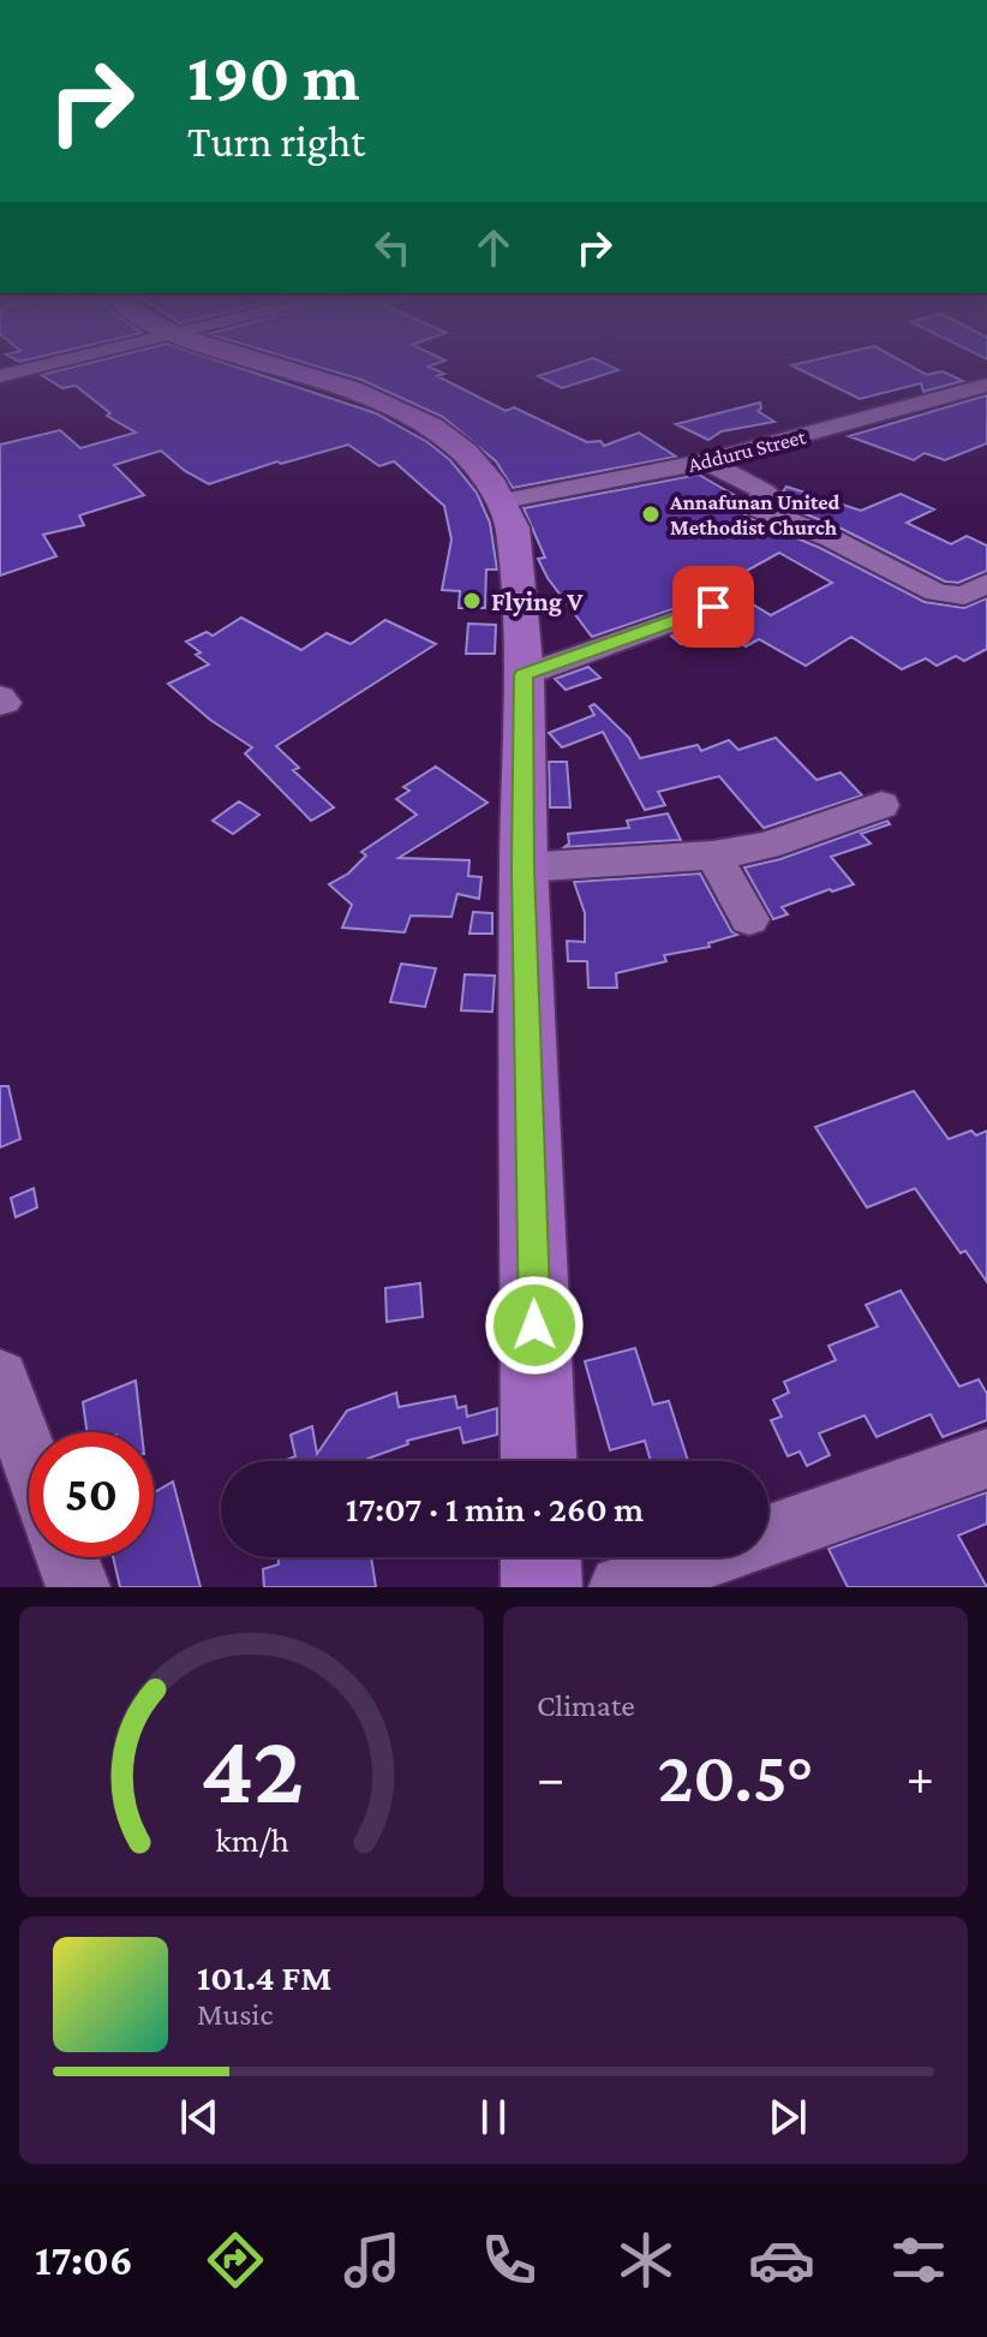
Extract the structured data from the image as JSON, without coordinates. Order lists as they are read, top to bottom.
{
  "streets": {
    "street": ["Adduru Street"]
  },
  "places": ["Annafunan United Methodist Church", "Flying V"],
  "page": {
    "turn": ["190 m", "Turn right"],
    "limit": "50",
    "trip": "17:07 · 1 min · 260 m",
    "tile": "Climate",
    "heat": ["−", "20.5°", "+"],
    "song": ["101.4 FM", "Music"],
    "tabs": "17:06",
    "gauge": ["42", "km/h"]
  }
}
